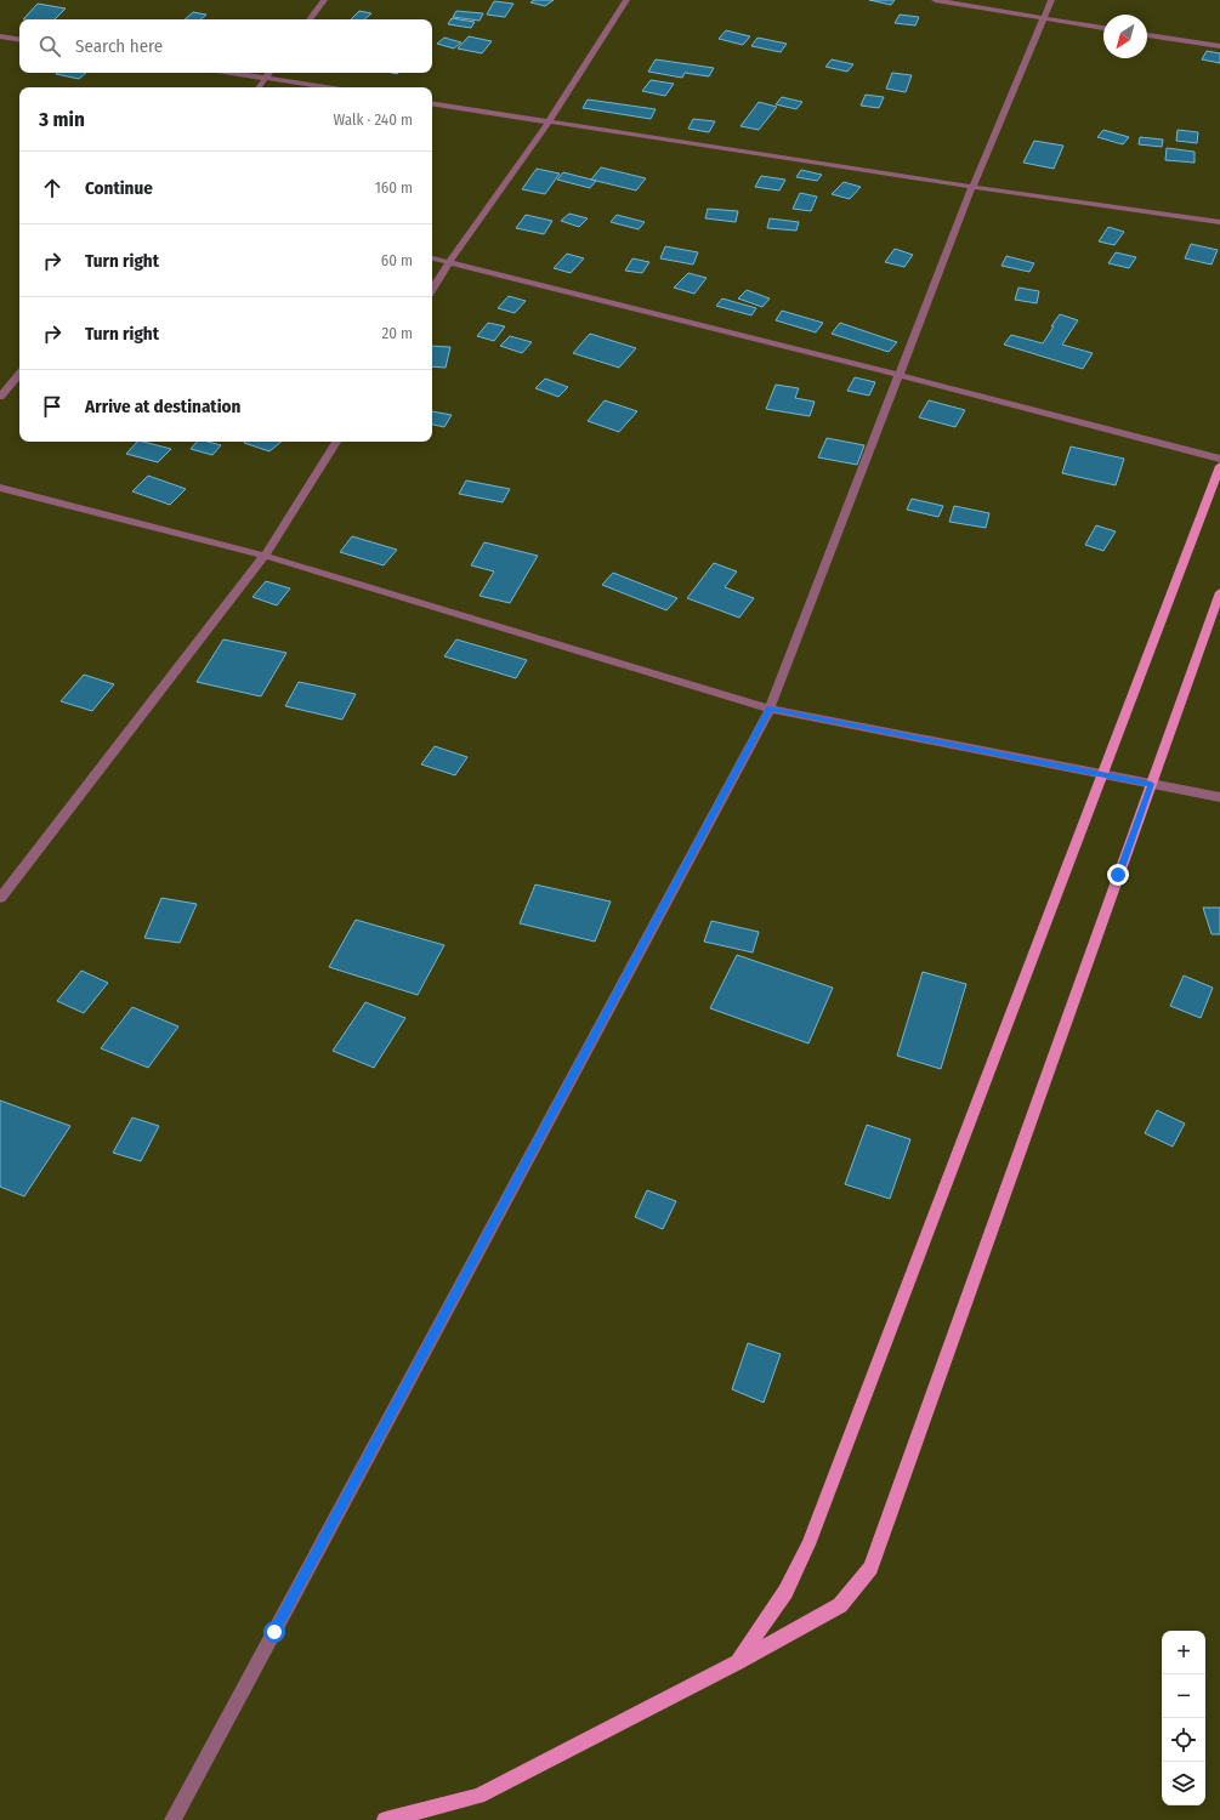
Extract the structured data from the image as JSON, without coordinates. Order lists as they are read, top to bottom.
{
  "north": "bottom left",
  "page": {
    "search": "Search here",
    "heading": ["3 min", "Walk · 240 m"],
    "list": [
      ["Continue", "160 m"],
      ["Turn right", "60 m"],
      ["Turn right", "20 m"],
      "Arrive at destination"
    ],
    "map_buttons": ["+", "−"]
  }
}
